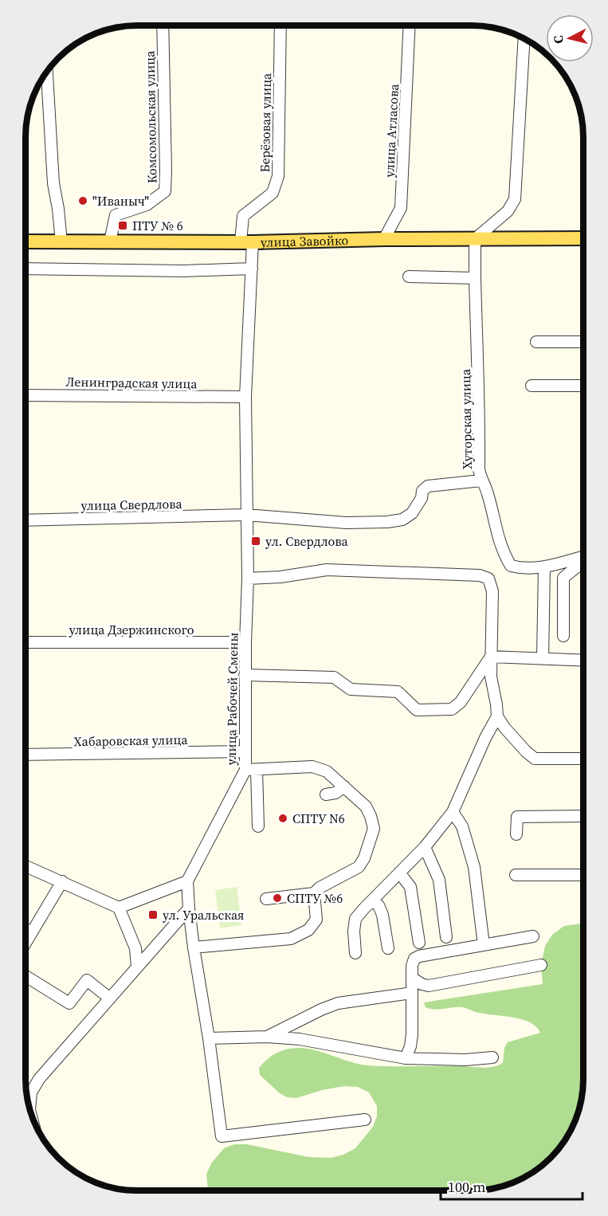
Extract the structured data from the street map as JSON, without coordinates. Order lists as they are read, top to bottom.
{
  "streets": {
    "main road": ["улица Завойко"],
    "street": [
      "Комсомольская улица",
      "Берёзовая улица",
      "улица Атласова",
      "Ленинградская улица",
      "Хуторская улица",
      "улица Свердлова",
      "улица Дзержинского",
      "улица Рабочей Смены",
      "Хабаровская улица"
    ]
  },
  "crossings": [
    ["Комсомольская улица", "улица Завойко"],
    ["Берёзовая улица", "улица Завойко"],
    ["Берёзовая улица", "улица Рабочей Смены"],
    ["улица Атласова", "улица Завойко"],
    ["улица Завойко", "Хуторская улица"],
    ["улица Завойко", "улица Рабочей Смены"],
    ["Ленинградская улица", "улица Рабочей Смены"],
    ["Хуторская улица", "улица Свердлова"],
    ["улица Свердлова", "улица Рабочей Смены"],
    ["улица Дзержинского", "улица Рабочей Смены"],
    ["улица Рабочей Смены", "Хабаровская улица"]
  ],
  "places": {
    "other": ["\"Иваныч\"", "СПТУ N6", "СПТУ №6"],
    "transit": ["ПТУ № 6", "ул. Свердлова", "ул. Уральская"]
  },
  "scale_bar": "100 m",
  "north": "left"
}
